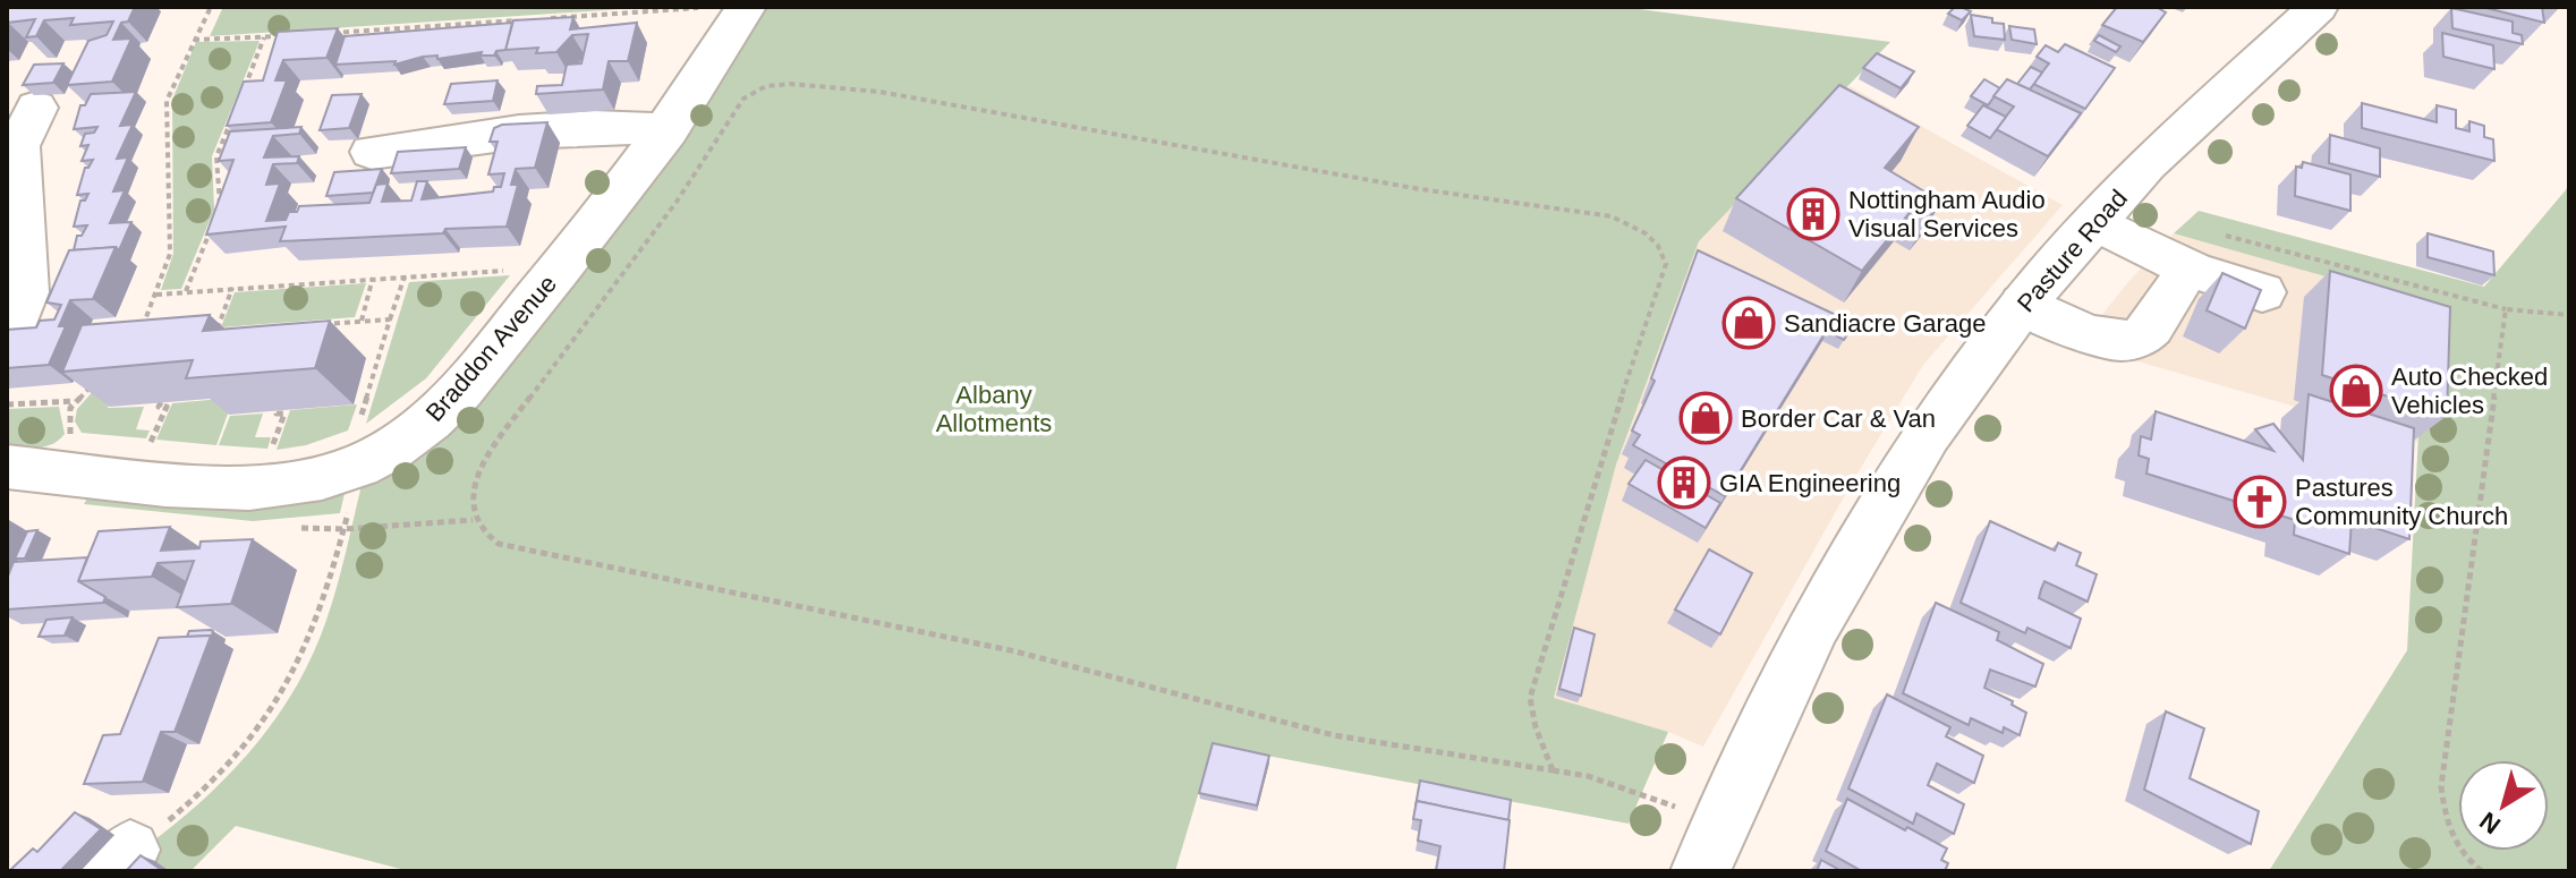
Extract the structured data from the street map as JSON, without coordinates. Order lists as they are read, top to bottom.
{
  "streets": {
    "main road": ["Pasture Road", "Braddon Avenue"]
  },
  "parks": ["Albany Allotments"],
  "places": {
    "building": ["Nottingham Audio Visual Services", "GIA Engineering"],
    "shop": ["Sandiacre Garage", "Auto Checked Vehicles", "Border Car & Van"],
    "church": ["Pastures Community Church"]
  },
  "north": "bottom left"
}
